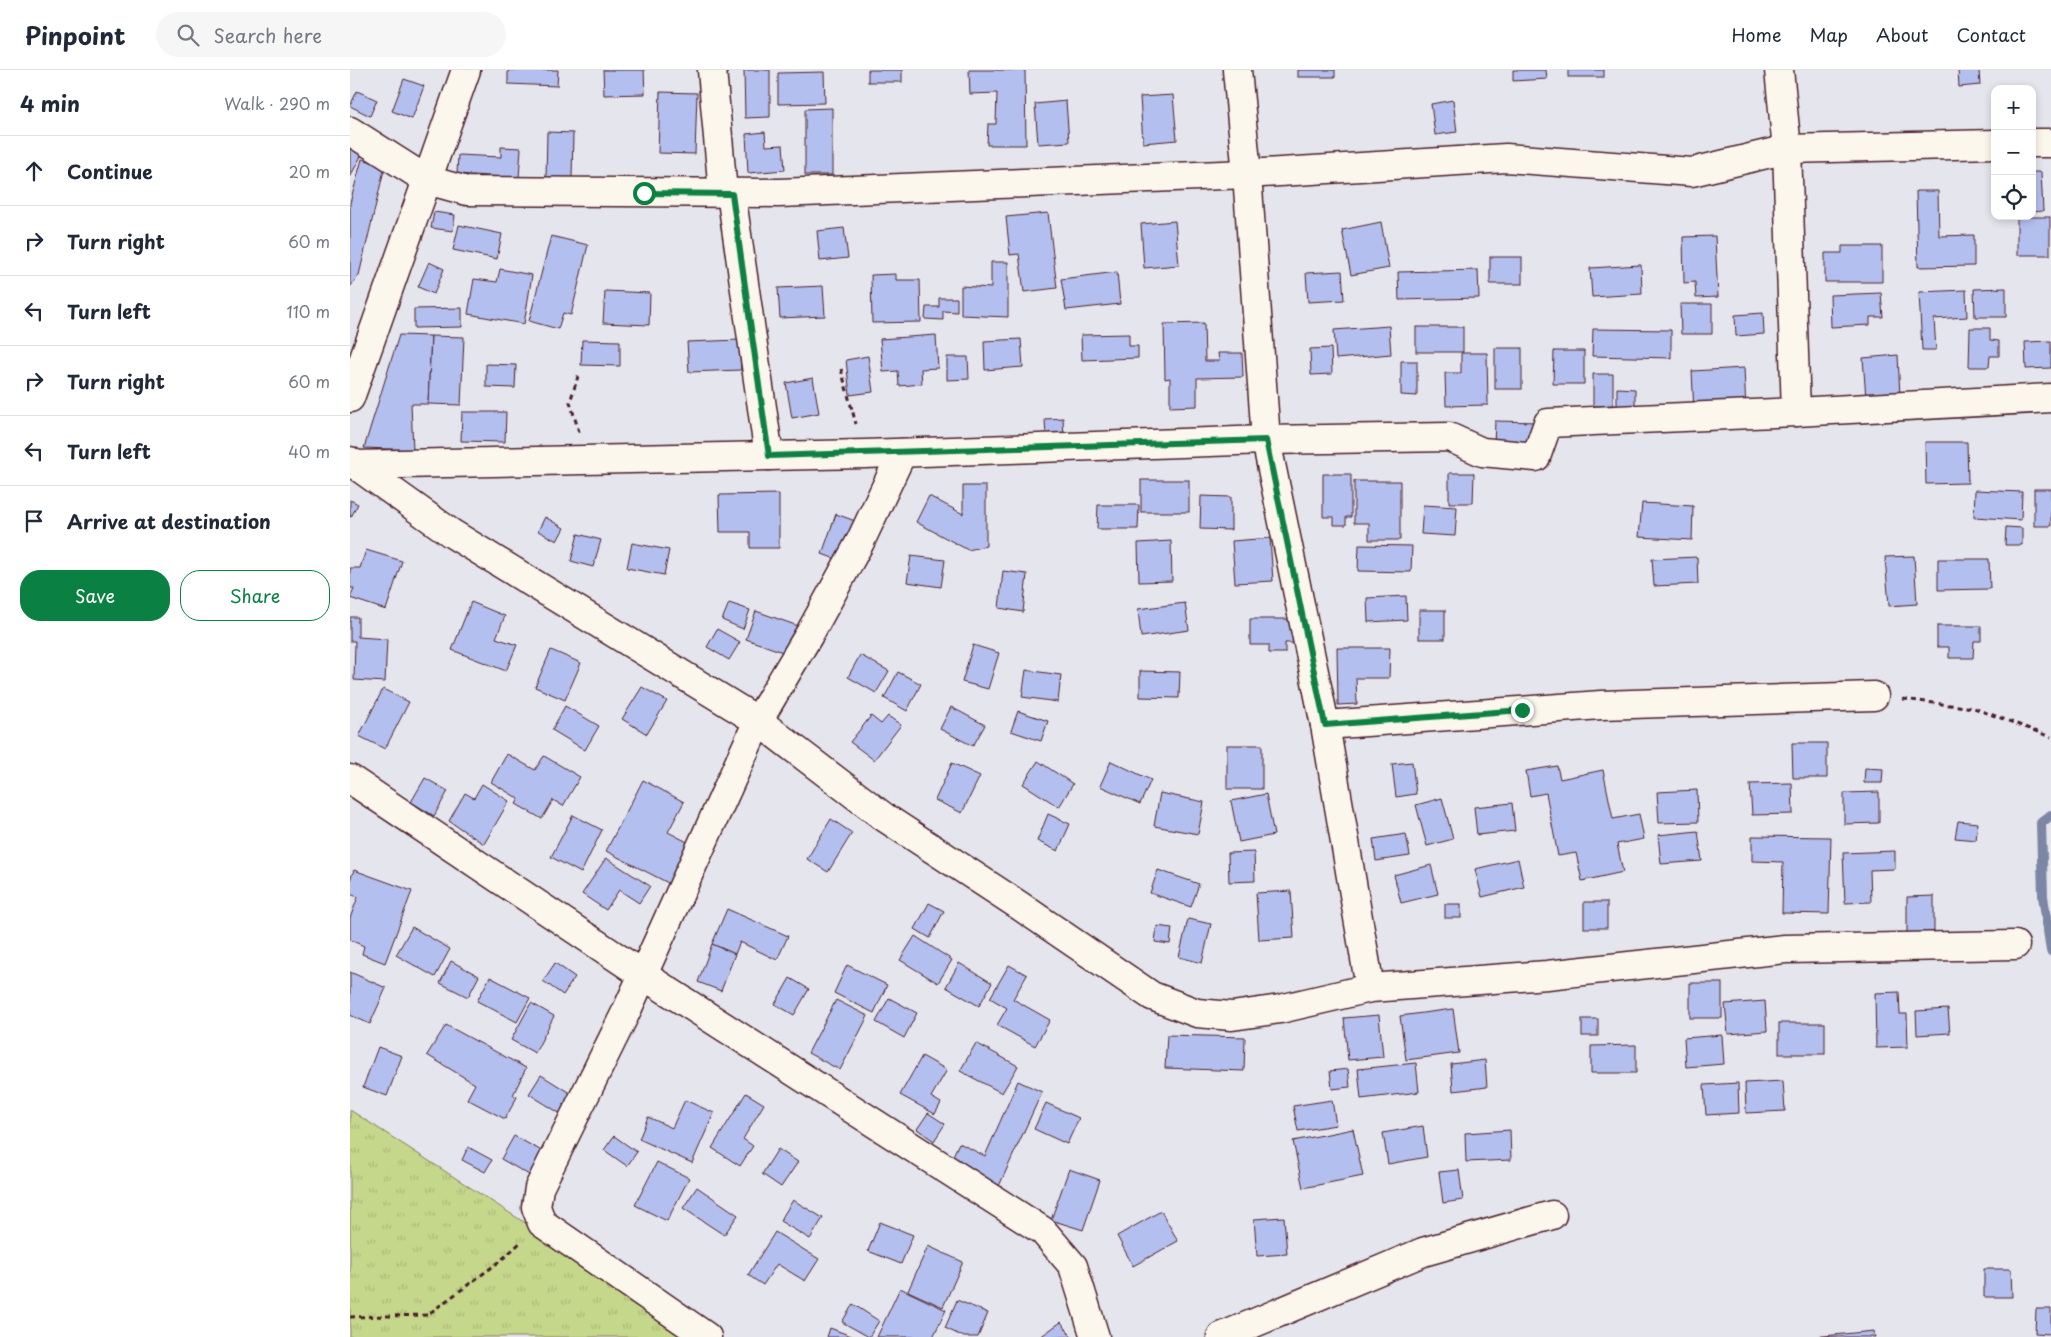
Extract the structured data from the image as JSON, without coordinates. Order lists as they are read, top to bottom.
{
  "page": {
    "header": "Pinpoint",
    "search": "Search here",
    "nav": [
      "Home",
      "Map",
      "About",
      "Contact"
    ],
    "heading": ["4 min", "Walk · 290 m"],
    "map_buttons": ["+", "−"],
    "list": [
      ["Continue", "20 m"],
      ["Turn right", "60 m"],
      ["Turn left", "110 m"],
      ["Turn right", "60 m"],
      ["Turn left", "40 m"],
      "Arrive at destination"
    ],
    "buttons": ["Save", "Share"]
  }
}
